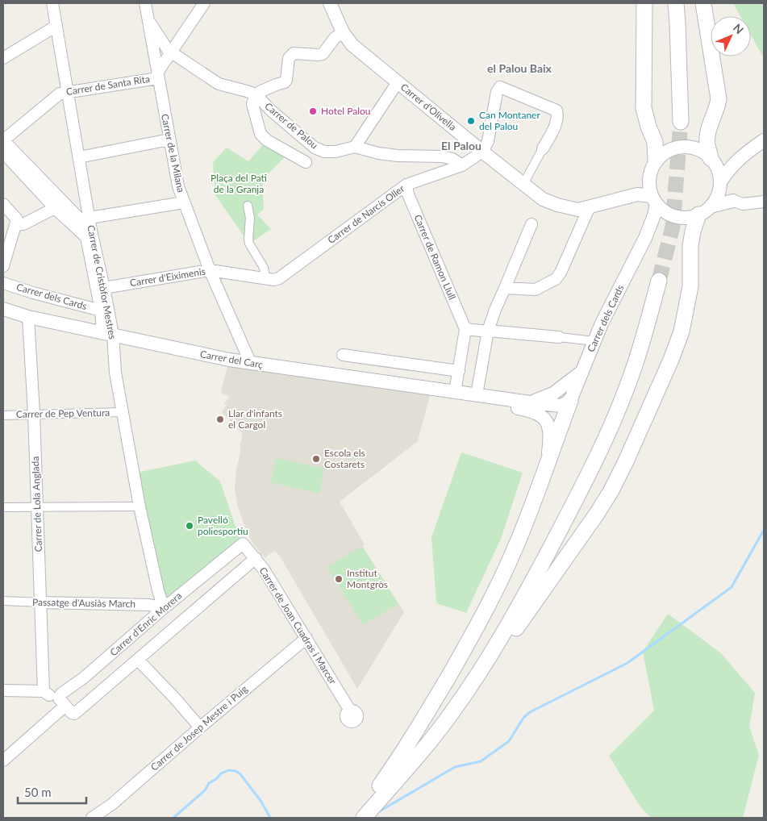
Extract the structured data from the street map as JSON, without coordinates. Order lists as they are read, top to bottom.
{
  "streets": {
    "street": [
      "Carrer de Santa Rita",
      "Carrer d'Olivella",
      "Carrer de Palou",
      "Carrer de la Milana",
      "Carrer de Narcís Oller",
      "Carrer de Ramon Llull",
      "Carrer d'Eiximenis",
      "Carrer de Cristòfor Mestres",
      "Carrer dels Cards",
      "Carrer del Carç",
      "Carrer de Pep Ventura",
      "Carrer de Lola Anglada",
      "Passatge d'Ausiàs March",
      "Carrer d'Enric Morera",
      "Carrer de Joan Cuadras i Marcer",
      "Carrer de Josep Mestre i Puig"
    ]
  },
  "crossings": [
    ["Carrer de Santa Rita", "Carrer de la Milana"],
    ["Carrer de Santa Rita", "Carrer de Cristòfor Mestres"],
    ["Carrer d'Olivella", "Carrer dels Cards"],
    ["Carrer de Palou", "Carrer de la Milana"],
    ["Carrer de Palou", "Carrer de Narcís Oller"],
    ["Carrer de la Milana", "Carrer d'Eiximenis"],
    ["Carrer de la Milana", "Carrer del Carç"],
    ["Carrer de Narcís Oller", "Carrer de Ramon Llull"],
    ["Carrer de Narcís Oller", "Carrer d'Eiximenis"],
    ["Carrer d'Eiximenis", "Carrer de Cristòfor Mestres"],
    ["Carrer de Cristòfor Mestres", "Carrer del Carç"],
    ["Carrer de Cristòfor Mestres", "Carrer de Pep Ventura"],
    ["Carrer de Cristòfor Mestres", "Passatge d'Ausiàs March"],
    ["Carrer de Cristòfor Mestres", "Carrer d'Enric Morera"],
    ["Carrer dels Cards", "Carrer del Carç"],
    ["Carrer del Carç", "Carrer de Lola Anglada"],
    ["Carrer de Pep Ventura", "Carrer de Lola Anglada"],
    ["Carrer de Lola Anglada", "Passatge d'Ausiàs March"],
    ["Passatge d'Ausiàs March", "Carrer d'Enric Morera"],
    ["Carrer d'Enric Morera", "Carrer de Joan Cuadras i Marcer"],
    ["Carrer de Joan Cuadras i Marcer", "Carrer de Josep Mestre i Puig"]
  ],
  "districts": ["el Palou Baix", "El Palou"],
  "parks": ["Plaça del Pati de la Granja"],
  "places": [
    "Hotel Palou",
    "Can Montaner del Palou",
    "Llar d'infants el Cargol",
    "Escola els Costarets",
    "Pavelló poliesportiu",
    "Institut Montgròs"
  ],
  "scale_bar": "50 m",
  "north": "top right"
}
